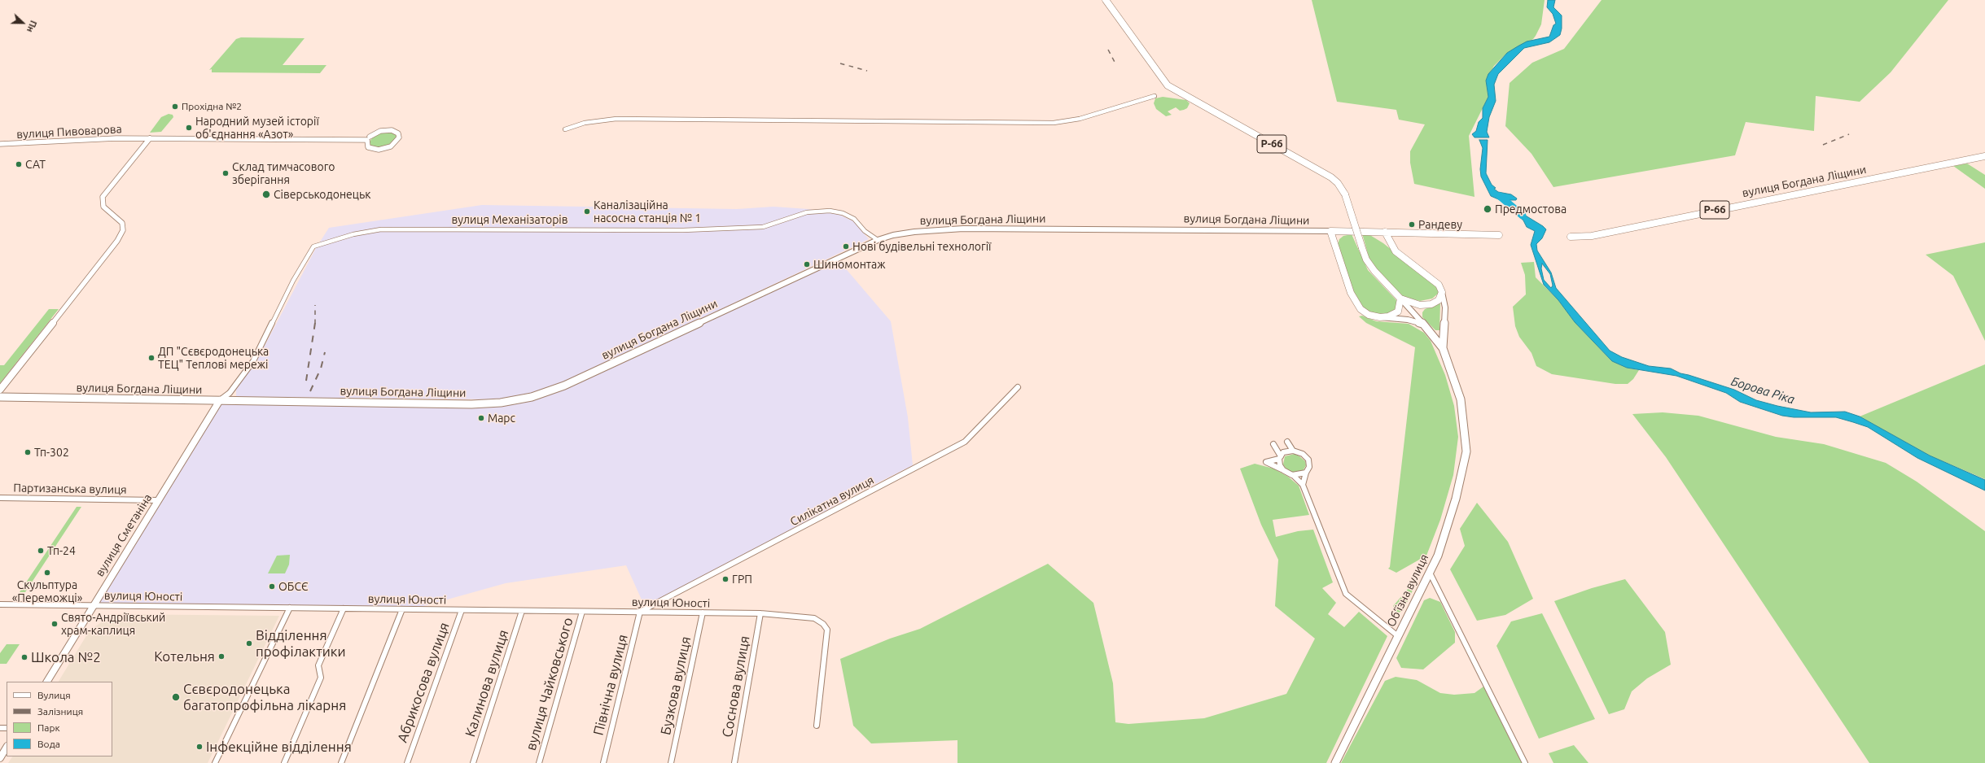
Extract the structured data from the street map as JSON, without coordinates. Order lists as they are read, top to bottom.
{
  "streets": {
    "main road": ["Р-66", "вулиця Богдана Ліщини", "Об’їзна вулиця"],
    "street": [
      "вулиця Пивоварова",
      "вулиця Механізаторів",
      "Партизанська вулиця",
      "Силікатна вулиця",
      "вулиця Сметаніна",
      "вулиця Юності",
      "Абрикосова вулиця",
      "Калинова вулиця",
      "вулиця Чайковського",
      "Північна вулиця",
      "Бузкова вулиця",
      "Соснова вулиця"
    ]
  },
  "crossings": [
    ["вулиця Богдана Ліщини", "вулиця Механізаторів"],
    ["вулиця Богдана Ліщини", "вулиця Сметаніна"],
    ["вулиця Механізаторів", "вулиця Сметаніна"],
    ["Партизанська вулиця", "вулиця Сметаніна"],
    ["Силікатна вулиця", "вулиця Юності"],
    ["Силікатна вулиця", "Північна вулиця"],
    ["вулиця Сметаніна", "вулиця Юності"],
    ["вулиця Юності", "Абрикосова вулиця"],
    ["вулиця Юності", "Калинова вулиця"],
    ["вулиця Юності", "вулиця Чайковського"],
    ["вулиця Юності", "Північна вулиця"],
    ["вулиця Юності", "Бузкова вулиця"],
    ["вулиця Юності", "Соснова вулиця"]
  ],
  "water": ["Борова Ріка"],
  "places": [
    "Прохідна №2",
    "Народний музей історії об'єднання «Азот»",
    "CAT",
    "Склад тимчасового зберігання",
    "Сіверськодонецьк",
    "Предмостова",
    "Каналізаційна насосна станція № 1",
    "Рандеву",
    "Нові будівельні технології",
    "Шиномонтаж",
    "ДП \"Сєвєродонецька ТЕЦ\" Теплові мережі",
    "Марс",
    "Тп-302",
    "Тп-24",
    "Скульптура «Переможці»",
    "ГРП",
    "ОБСЄ",
    "Свято-Андріївський храм-каплиця",
    "Відділення профілактики",
    "Котельня",
    "Школа №2",
    "Сєвєродонецька багатопрофільна лікарня",
    "Інфекційне відділення"
  ],
  "legend": [
    "Вулиця",
    "Залізниця",
    "Парк",
    "Вода"
  ],
  "north": "right"
}
